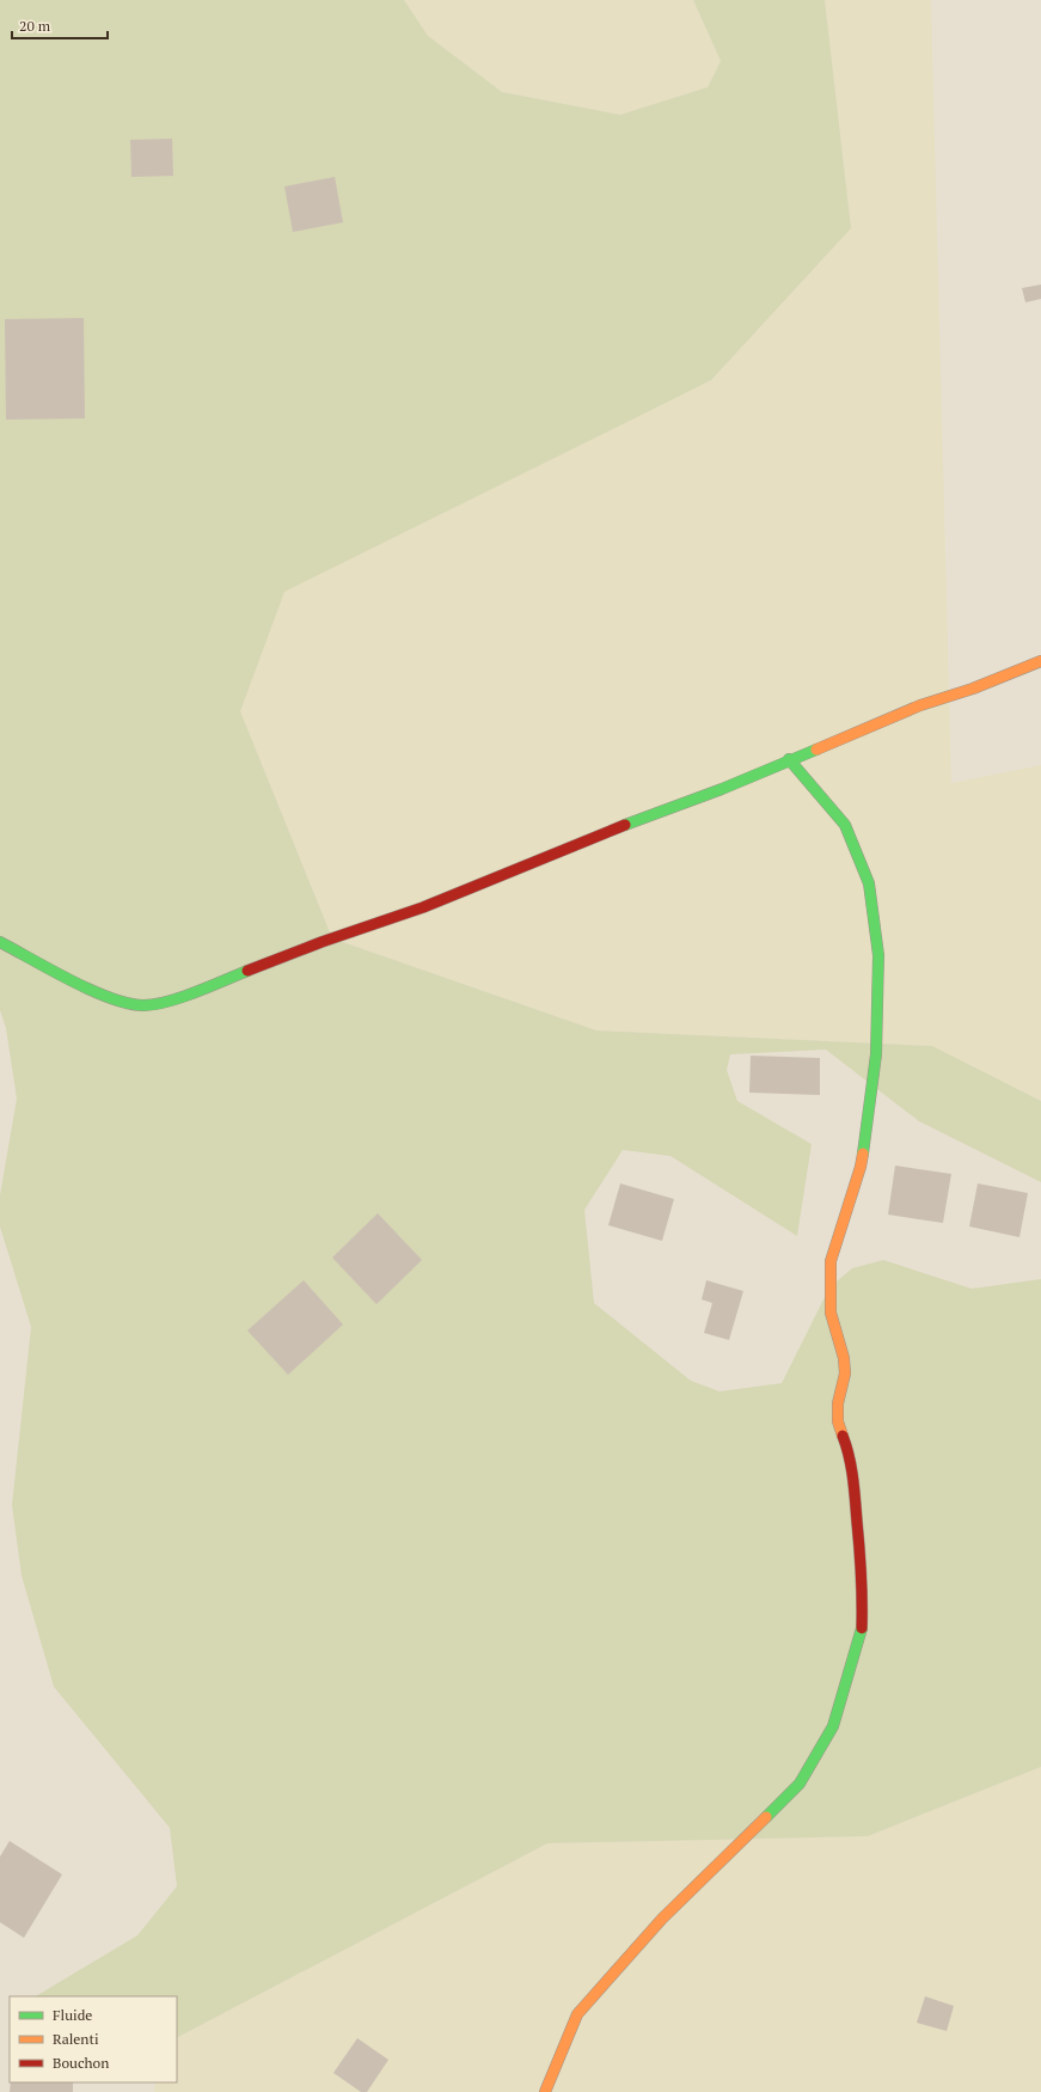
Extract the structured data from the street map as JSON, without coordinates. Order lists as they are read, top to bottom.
{
  "legend": ["Fluide", "Ralenti", "Bouchon"],
  "scale_bar": "20 m"
}
